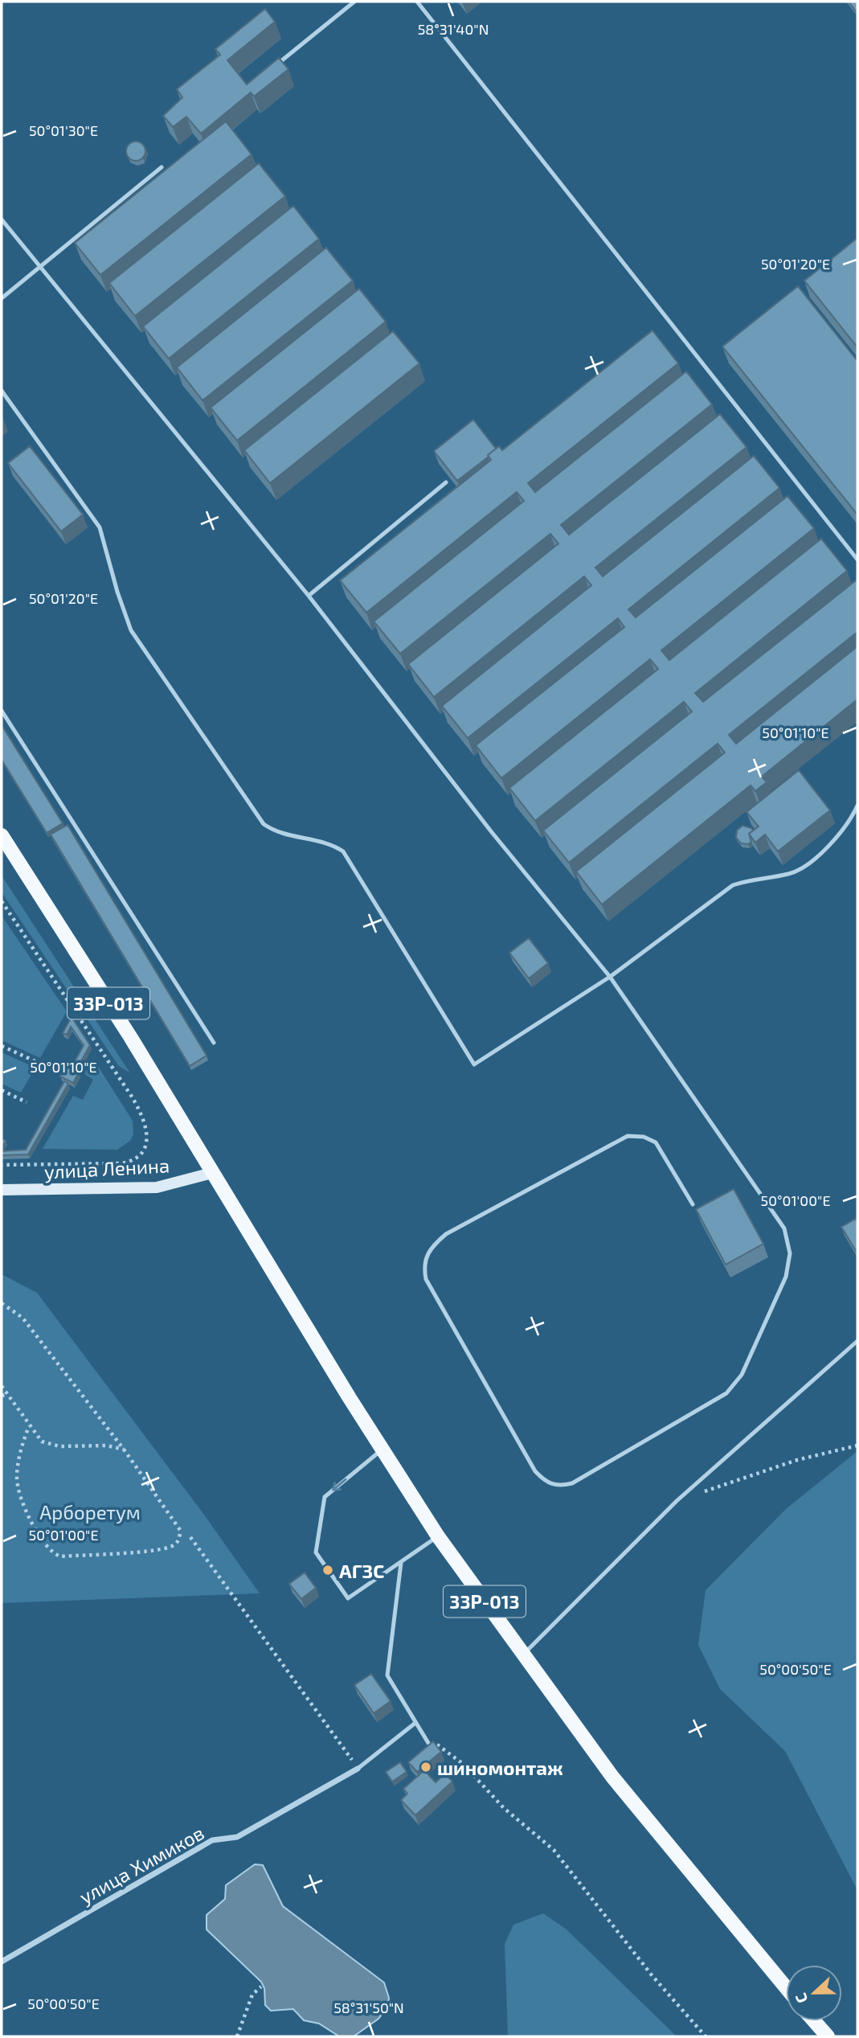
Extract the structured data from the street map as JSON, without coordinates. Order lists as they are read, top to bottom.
{
  "streets": {
    "main road": ["33Р-013", "улица Ленина"],
    "street": ["улица Химиков"]
  },
  "crossings": [
    ["33Р-013", "улица Ленина"]
  ],
  "parks": ["Арборетум"],
  "places": ["АГЗС", "шиномонтаж"],
  "north": "left",
  "coordinates": [
    "58°31'40\"N",
    "50°01'30\"E",
    "50°01'20\"E",
    "50°01'10\"E",
    "50°01'00\"E",
    "50°00'50\"E",
    "58°31'50\"N"
  ]
}
